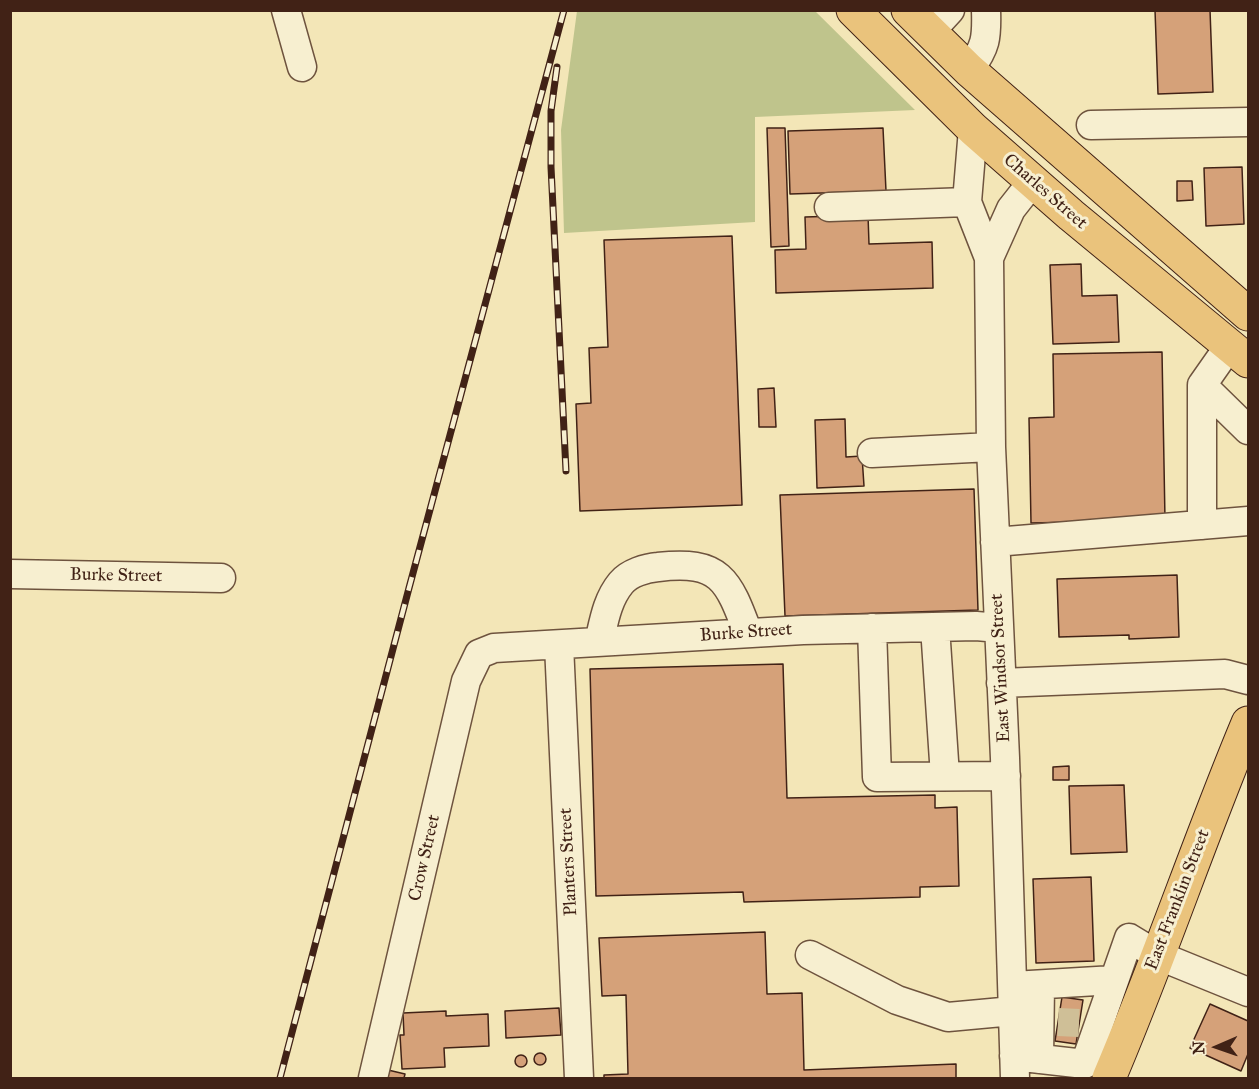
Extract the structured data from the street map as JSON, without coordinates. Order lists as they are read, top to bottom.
{
  "streets": {
    "main road": ["Charles Street", "East Franklin Street"],
    "street": [
      "Burke Street",
      "East Windsor Street",
      "Crow Street",
      "Planters Street"
    ]
  },
  "crossings": [
    ["Charles Street", "East Windsor Street"],
    ["Burke Street", "East Windsor Street"],
    ["Burke Street", "Crow Street"],
    ["Burke Street", "Planters Street"]
  ],
  "north": "left"
}
